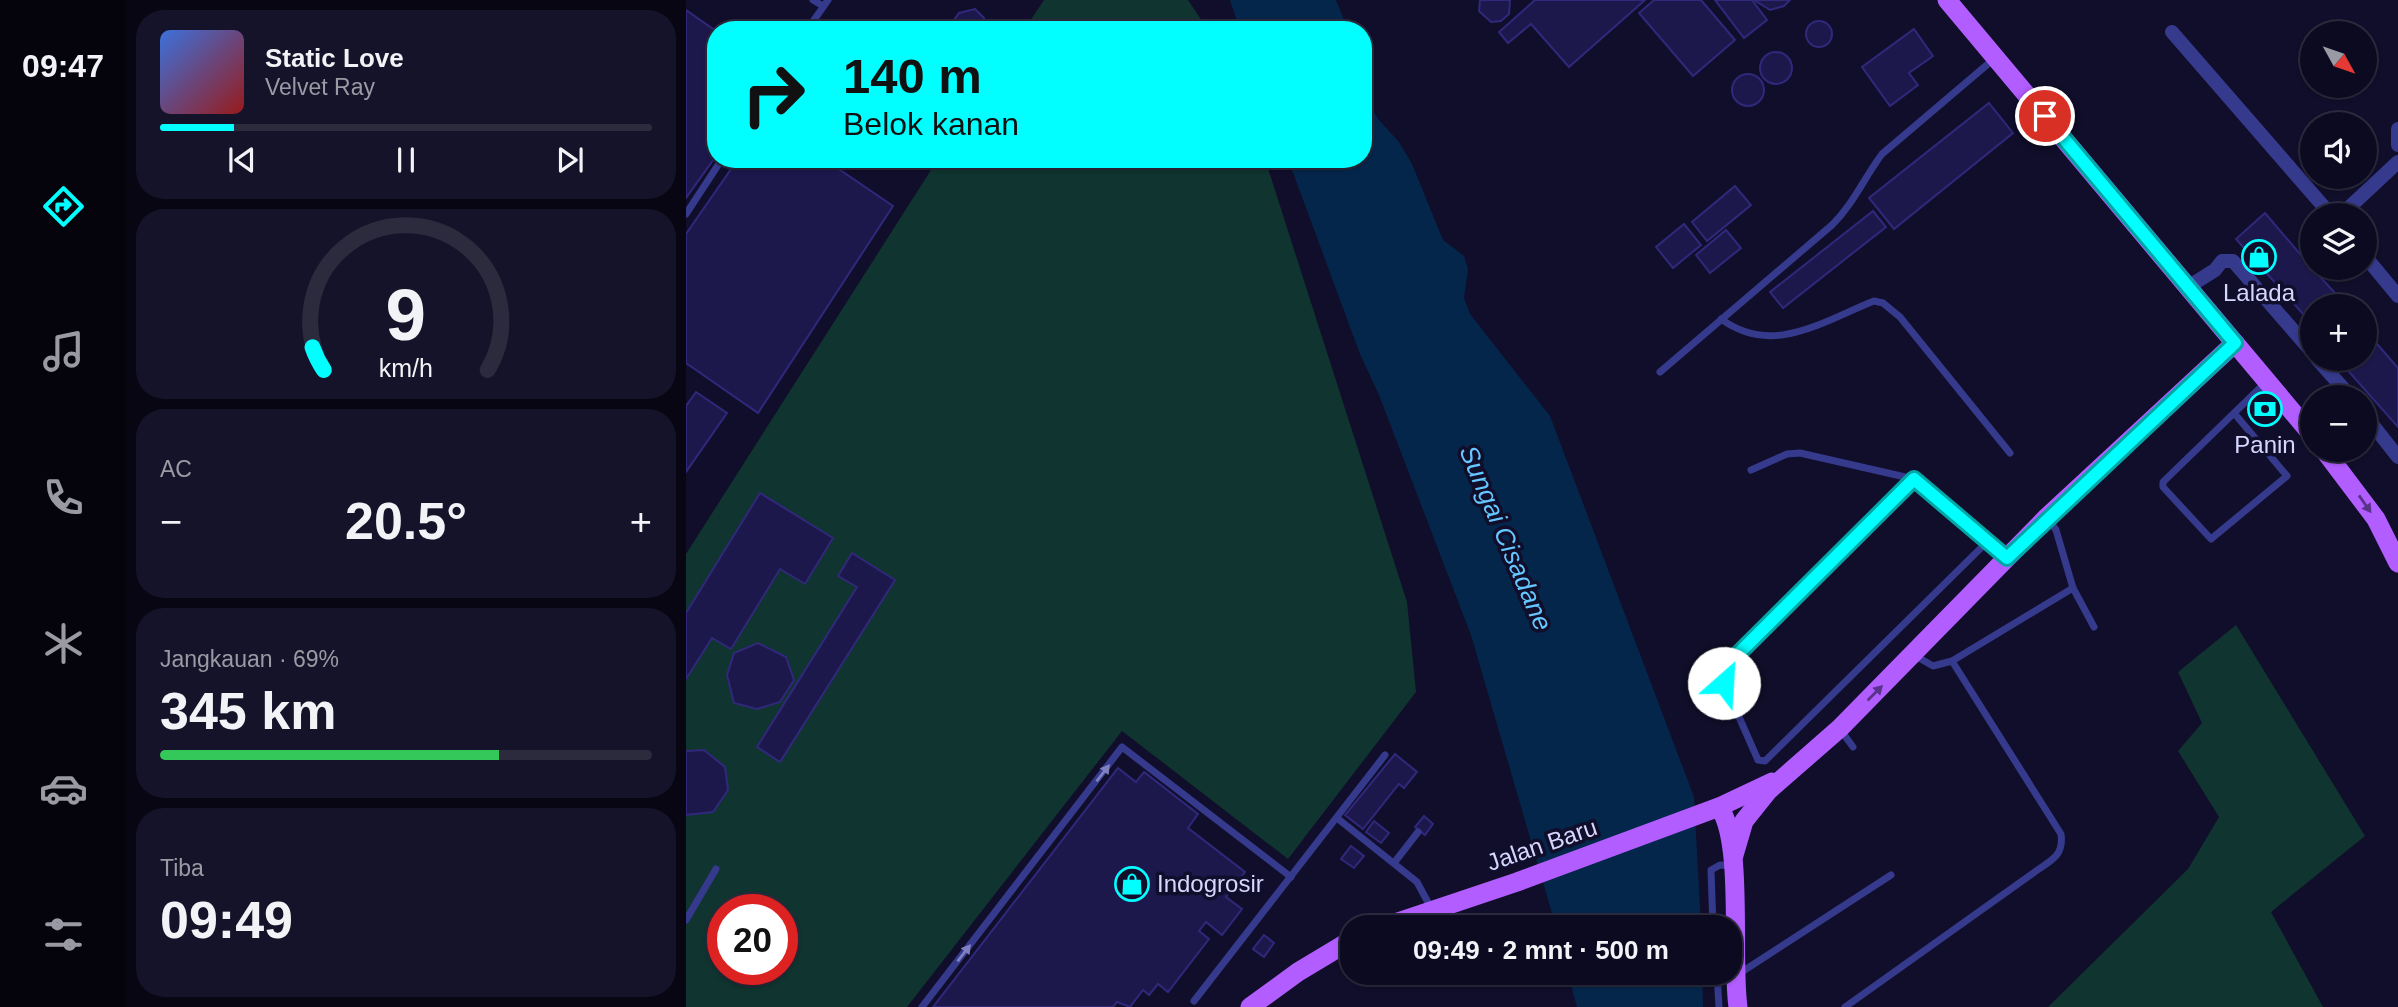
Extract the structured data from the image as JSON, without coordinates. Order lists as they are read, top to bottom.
{
  "streets": {
    "main road": ["Jalan Baru"]
  },
  "water": ["Sungai Cisadane"],
  "places": {
    "shop": ["Lalada", "Indogrosir"],
    "bank": ["Panin"]
  },
  "north": "bottom right",
  "page": {
    "tabs": "09:47",
    "map_buttons": ["+", "−"],
    "turn": ["140 m", "Belok kanan"],
    "song": ["Static Love", "Velvet Ray"],
    "tile": [
      "AC",
      ["Jangkauan · 69%", "345 km"],
      ["Tiba", "09:49"]
    ],
    "heat": ["−", "20.5°", "+"],
    "limit": "20",
    "trip": "09:49 · 2 mnt · 500 m",
    "gauge": ["9", "km/h"]
  }
}
